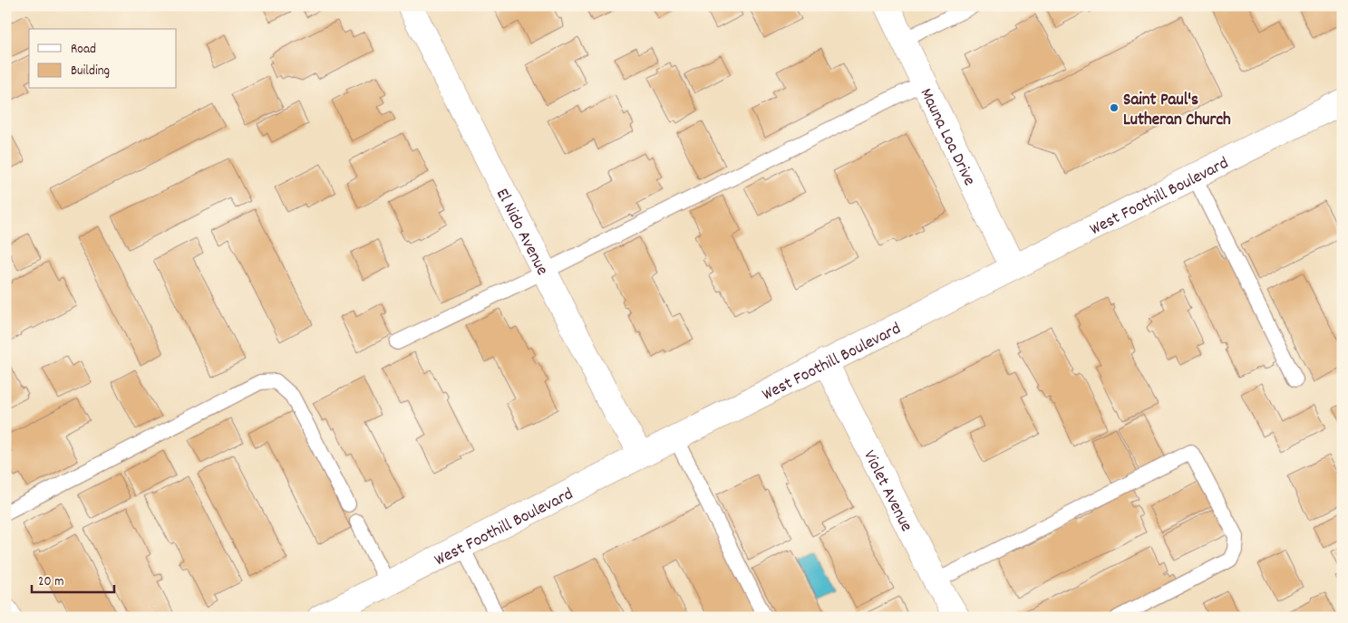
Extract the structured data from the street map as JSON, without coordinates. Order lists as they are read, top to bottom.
{
  "streets": {
    "main road": [
      "Mauna Loa Drive",
      "West Foothill Boulevard",
      "El Nido Avenue",
      "Violet Avenue"
    ]
  },
  "crossings": [
    ["Mauna Loa Drive", "West Foothill Boulevard"],
    ["West Foothill Boulevard", "El Nido Avenue"],
    ["West Foothill Boulevard", "Violet Avenue"]
  ],
  "places": ["Saint Paul's Lutheran Church"],
  "legend": ["Road", "Building"],
  "scale_bar": "20 m"
}
